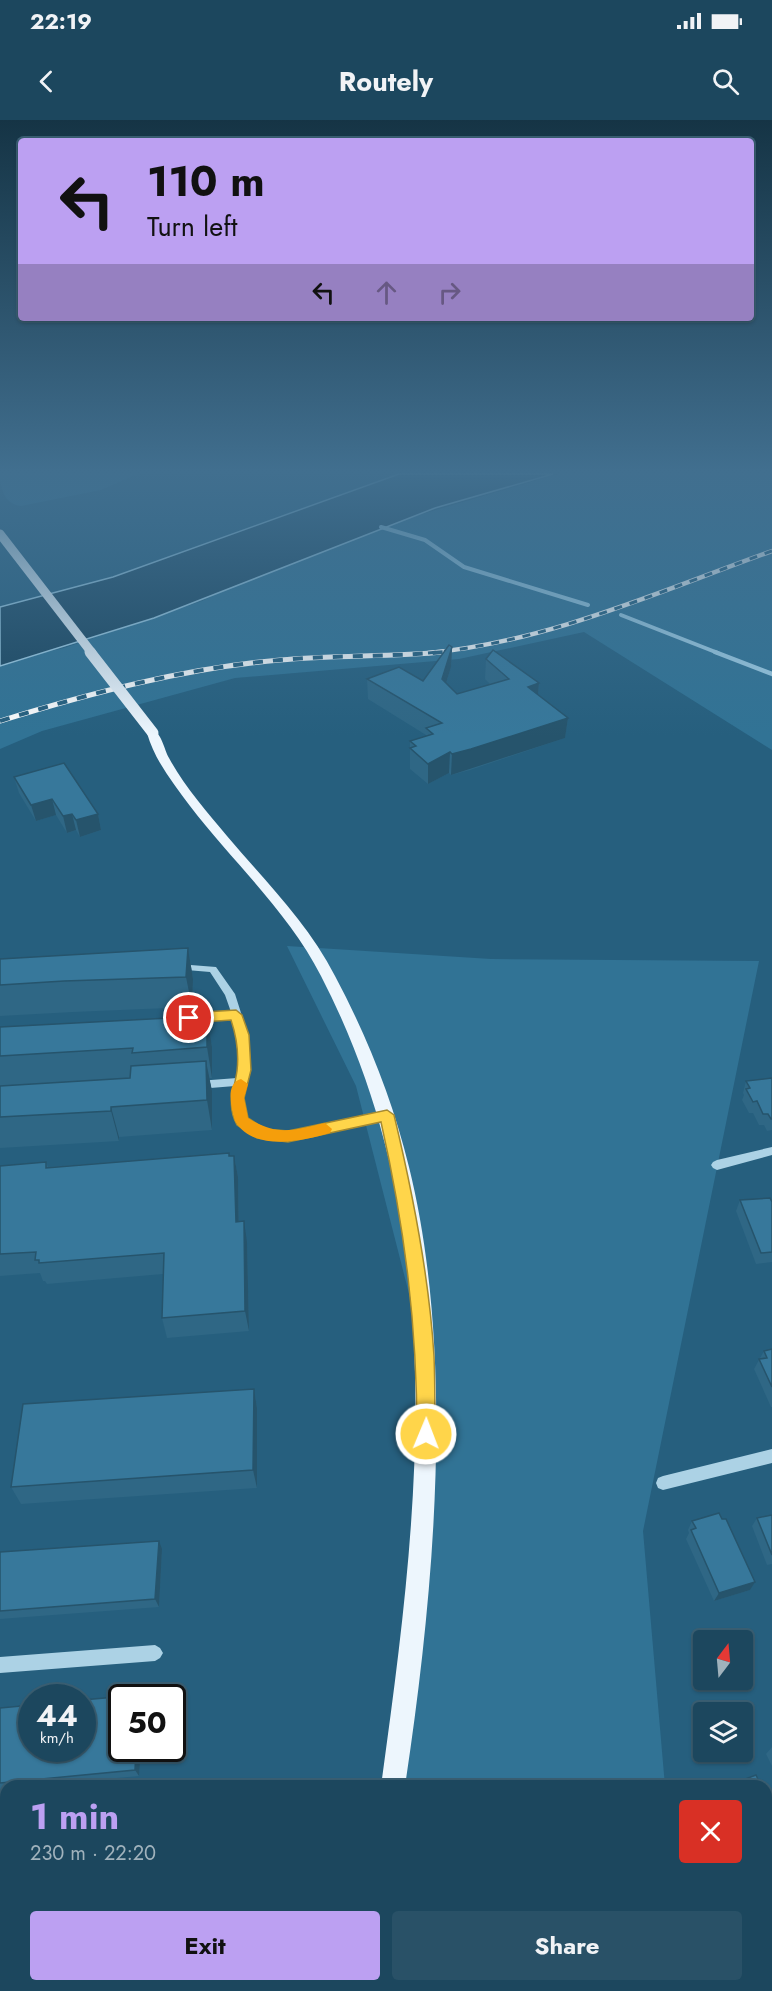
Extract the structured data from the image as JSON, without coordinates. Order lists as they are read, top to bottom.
{
  "north": "top",
  "page": {
    "status": "22:19",
    "header": "Routely",
    "turn": ["110 m", "Turn left"],
    "speed": "44 km/h",
    "limit": "50",
    "heading": ["1 min", "230 m · 22:20"],
    "buttons": ["Exit", "Share"]
  }
}
